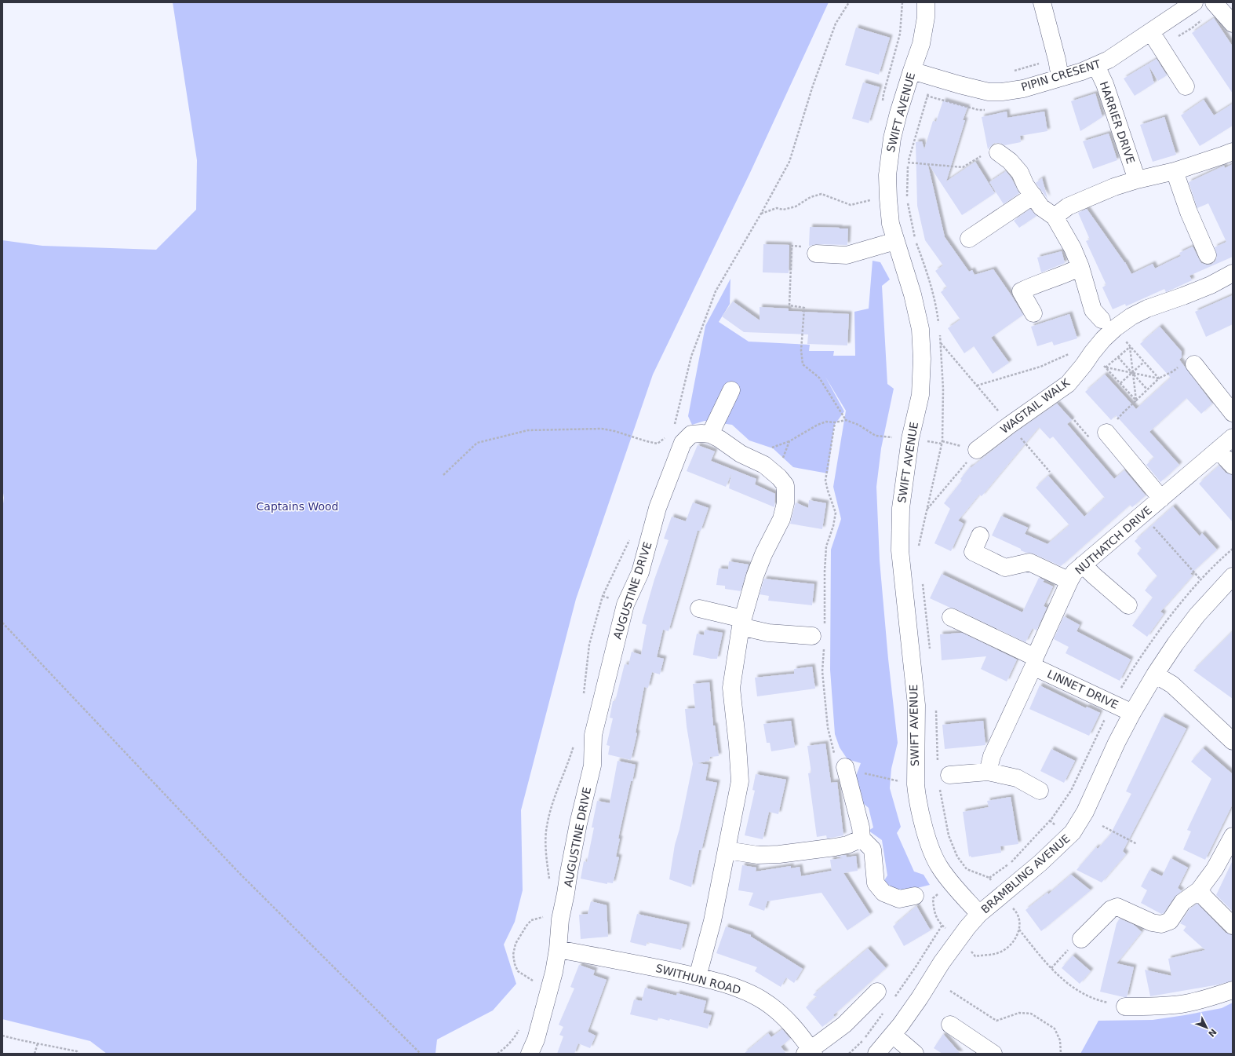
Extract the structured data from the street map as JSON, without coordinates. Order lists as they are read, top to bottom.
{
  "streets": {
    "street": [
      "PIPIN CRESENT",
      "SWIFT AVENUE",
      "HARRIER DRIVE",
      "WAGTAIL WALK",
      "NUTHATCH DRIVE",
      "AUGUSTINE DRIVE",
      "LINNET DRIVE",
      "BRAMBLING AVENUE",
      "SWITHUN ROAD"
    ]
  },
  "crossings": [
    ["PIPIN CRESENT", "SWIFT AVENUE"],
    ["PIPIN CRESENT", "HARRIER DRIVE"],
    ["SWIFT AVENUE", "BRAMBLING AVENUE"],
    ["NUTHATCH DRIVE", "LINNET DRIVE"],
    ["AUGUSTINE DRIVE", "SWITHUN ROAD"],
    ["LINNET DRIVE", "BRAMBLING AVENUE"]
  ],
  "parks": ["Captains Wood"],
  "north": "bottom right"
}
